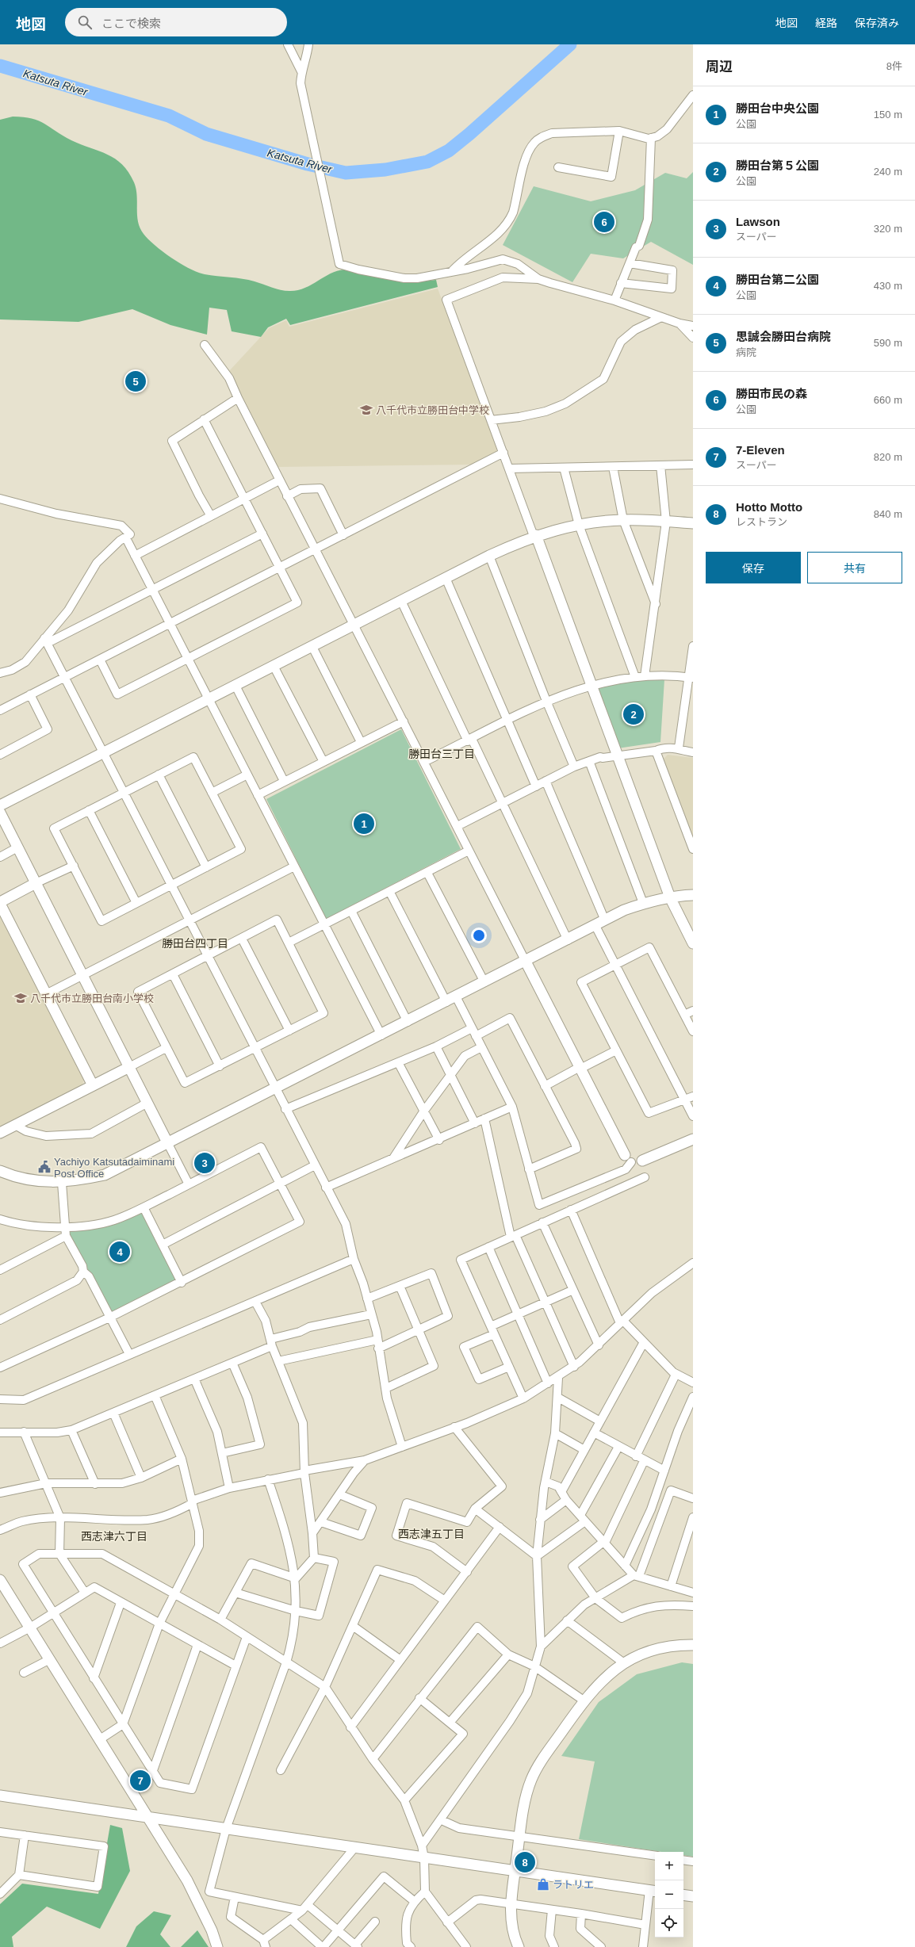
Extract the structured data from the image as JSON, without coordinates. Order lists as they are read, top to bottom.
{
  "districts": [
    "勝田台三丁目",
    "勝田台四丁目",
    "西志津五丁目",
    "西志津六丁目"
  ],
  "water": ["Katsuta River"],
  "places": {
    "school or university": ["八千代市立勝田台中学校", "八千代市立勝田台南小学校"],
    "public building": ["Yachiyo Katsutadaiminami Post Office"],
    "shop": ["ラトリエ"]
  },
  "page": {
    "header": "地図",
    "search": "ここで検索",
    "nav": ["地図", "経路", "保存済み"],
    "heading": ["周辺", "8件"],
    "list": [
      {
        "mark": "1",
        "name": "勝田台中央公園",
        "note": "公園",
        "value": "150 m"
      },
      {
        "mark": "2",
        "name": "勝田台第５公園",
        "note": "公園",
        "value": "240 m"
      },
      {
        "mark": "3",
        "name": "Lawson",
        "note": "スーパー",
        "value": "320 m"
      },
      {
        "mark": "4",
        "name": "勝田台第二公園",
        "note": "公園",
        "value": "430 m"
      },
      {
        "mark": "5",
        "name": "思誠会勝田台病院",
        "note": "病院",
        "value": "590 m"
      },
      {
        "mark": "6",
        "name": "勝田市民の森",
        "note": "公園",
        "value": "660 m"
      },
      {
        "mark": "7",
        "name": "7-Eleven",
        "note": "スーパー",
        "value": "820 m"
      },
      {
        "mark": "8",
        "name": "Hotto Motto",
        "note": "レストラン",
        "value": "840 m"
      }
    ],
    "pins": [
      "6",
      "5",
      "2",
      "1",
      "3",
      "4",
      "7",
      "8"
    ],
    "buttons": ["保存", "共有"],
    "map_buttons": ["+", "−"]
  }
}
